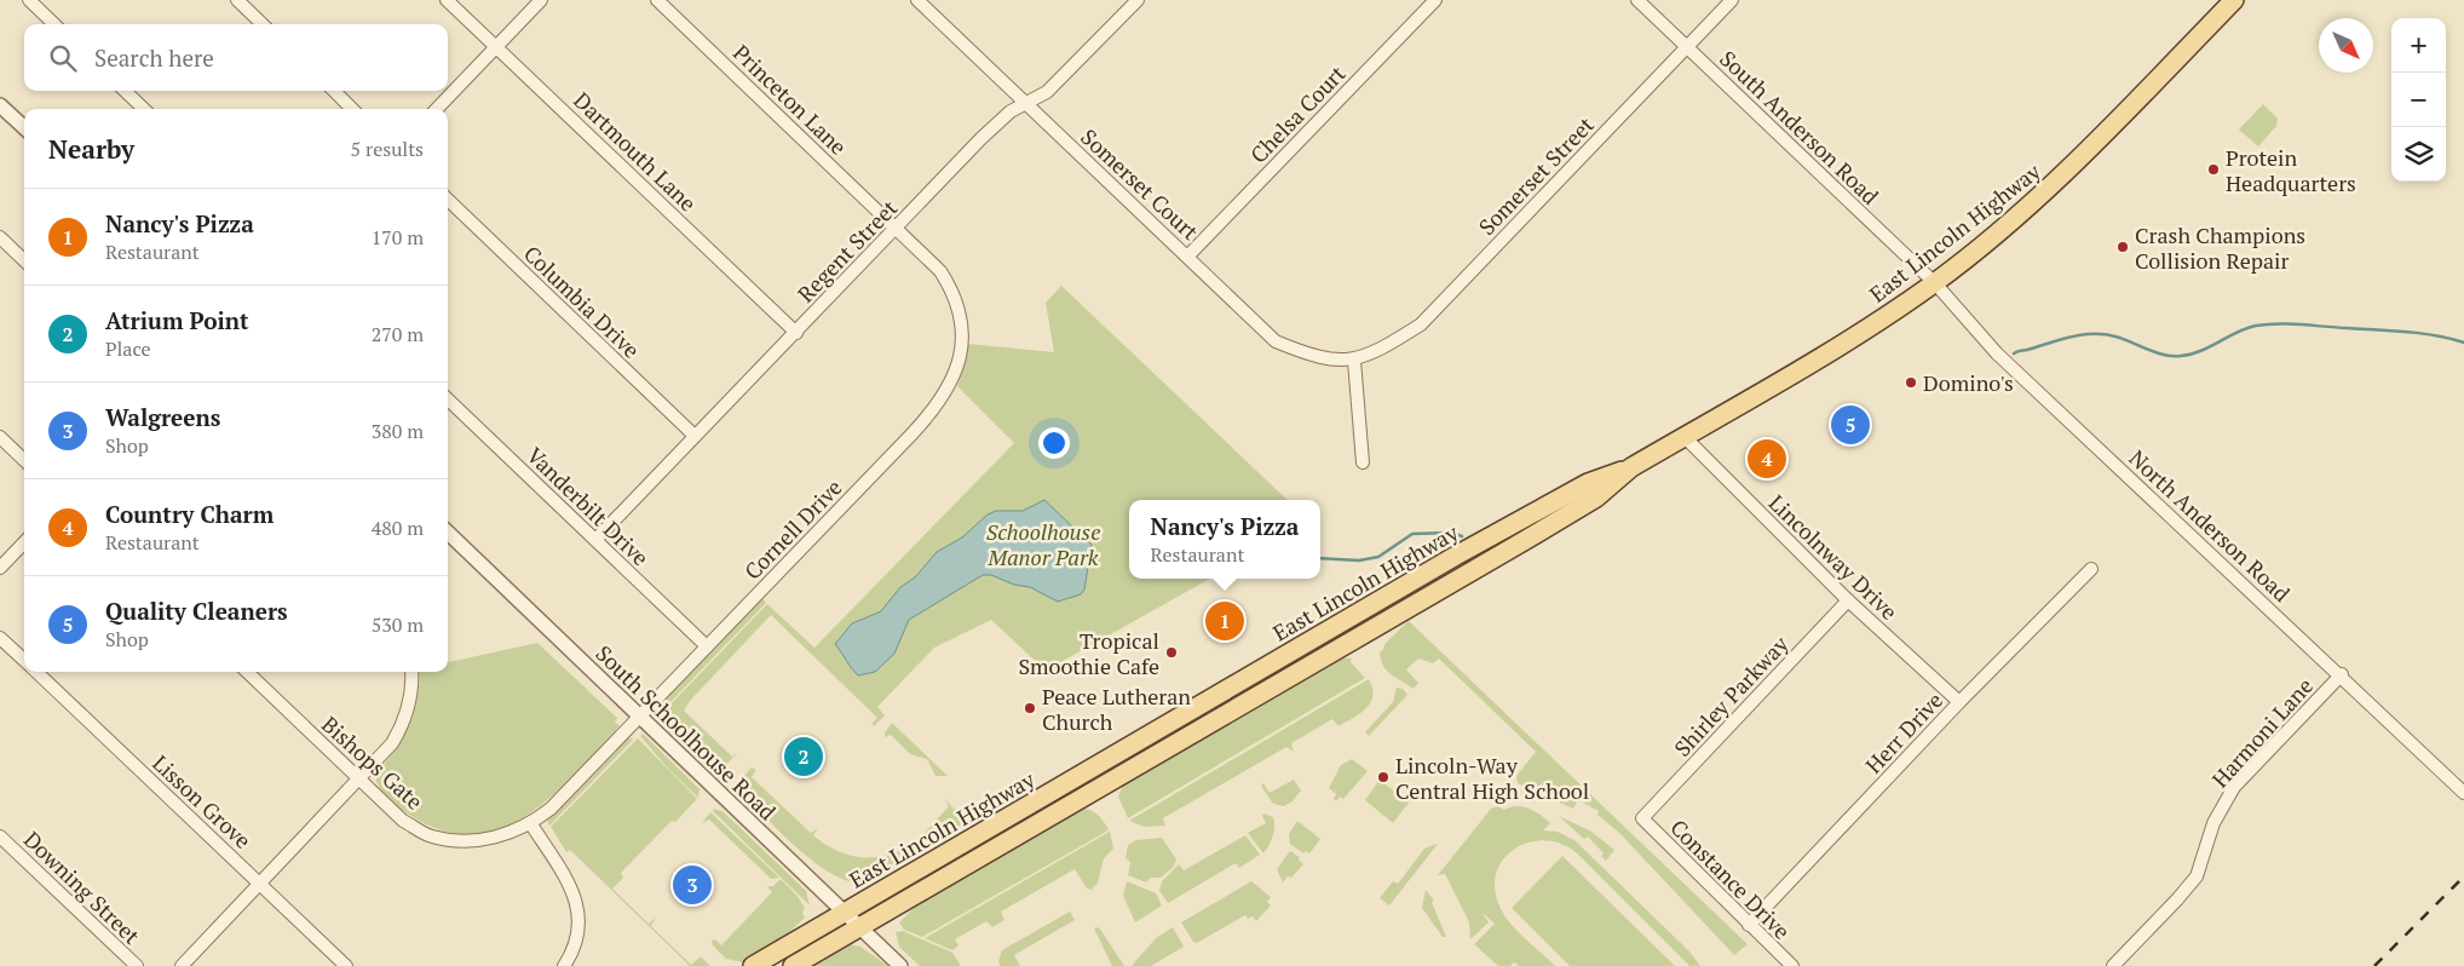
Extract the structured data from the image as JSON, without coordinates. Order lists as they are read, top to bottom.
{
  "streets": {
    "main road": ["East Lincoln Highway"],
    "street": [
      "Princeton Lane",
      "Chelsa Court",
      "South Anderson Road",
      "Dartmouth Lane",
      "Somerset Street",
      "Somerset Court",
      "Regent Street",
      "Columbia Drive",
      "Vanderbilt Drive",
      "North Anderson Road",
      "Cornell Drive",
      "Lincolnway Drive",
      "Shirley Parkway",
      "South Schoolhouse Road",
      "Herr Drive",
      "Harmoni Lane",
      "Bishops Gate",
      "Lisson Grove",
      "Constance Drive",
      "Downing Street"
    ]
  },
  "crossings": [
    ["Princeton Lane", "Regent Street"],
    ["Princeton Lane", "Cornell Drive"],
    ["Chelsa Court", "Somerset Court"],
    ["South Anderson Road", "Somerset Street"],
    ["South Anderson Road", "East Lincoln Highway"],
    ["South Anderson Road", "North Anderson Road"],
    ["Dartmouth Lane", "Regent Street"],
    ["Somerset Street", "Somerset Court"],
    ["Somerset Court", "Regent Street"],
    ["East Lincoln Highway", "North Anderson Road"],
    ["East Lincoln Highway", "Lincolnway Drive"],
    ["East Lincoln Highway", "South Schoolhouse Road"],
    ["Regent Street", "Columbia Drive"],
    ["Regent Street", "Vanderbilt Drive"],
    ["Regent Street", "Cornell Drive"],
    ["Vanderbilt Drive", "Cornell Drive"],
    ["North Anderson Road", "Harmoni Lane"],
    ["Cornell Drive", "South Schoolhouse Road"],
    ["Cornell Drive", "Bishops Gate"],
    ["Lincolnway Drive", "Shirley Parkway"],
    ["Lincolnway Drive", "Herr Drive"],
    ["Shirley Parkway", "Constance Drive"],
    ["Herr Drive", "Constance Drive"]
  ],
  "parks": ["Schoolhouse Manor Park"],
  "places": [
    "Protein Headquarters",
    "Crash Champions Collision Repair",
    "Domino's",
    "Tropical Smoothie Cafe",
    "Peace Lutheran Church",
    "Lincoln-Way Central High School"
  ],
  "north": "bottom right",
  "page": {
    "map_buttons": ["+", "−"],
    "search": "Search here",
    "heading": ["Nearby", "5 results"],
    "list": [
      {
        "mark": "1",
        "name": "Nancy's Pizza",
        "note": "Restaurant",
        "value": "170 m"
      },
      {
        "mark": "2",
        "name": "Atrium Point",
        "note": "Place",
        "value": "270 m"
      },
      {
        "mark": "3",
        "name": "Walgreens",
        "note": "Shop",
        "value": "380 m"
      },
      {
        "mark": "4",
        "name": "Country Charm",
        "note": "Restaurant",
        "value": "480 m"
      },
      {
        "mark": "5",
        "name": "Quality Cleaners",
        "note": "Shop",
        "value": "530 m"
      }
    ],
    "pins": [
      "5",
      "4",
      "1",
      "2",
      "3"
    ],
    "popup": ["Nancy's Pizza", "Restaurant"]
  }
}
